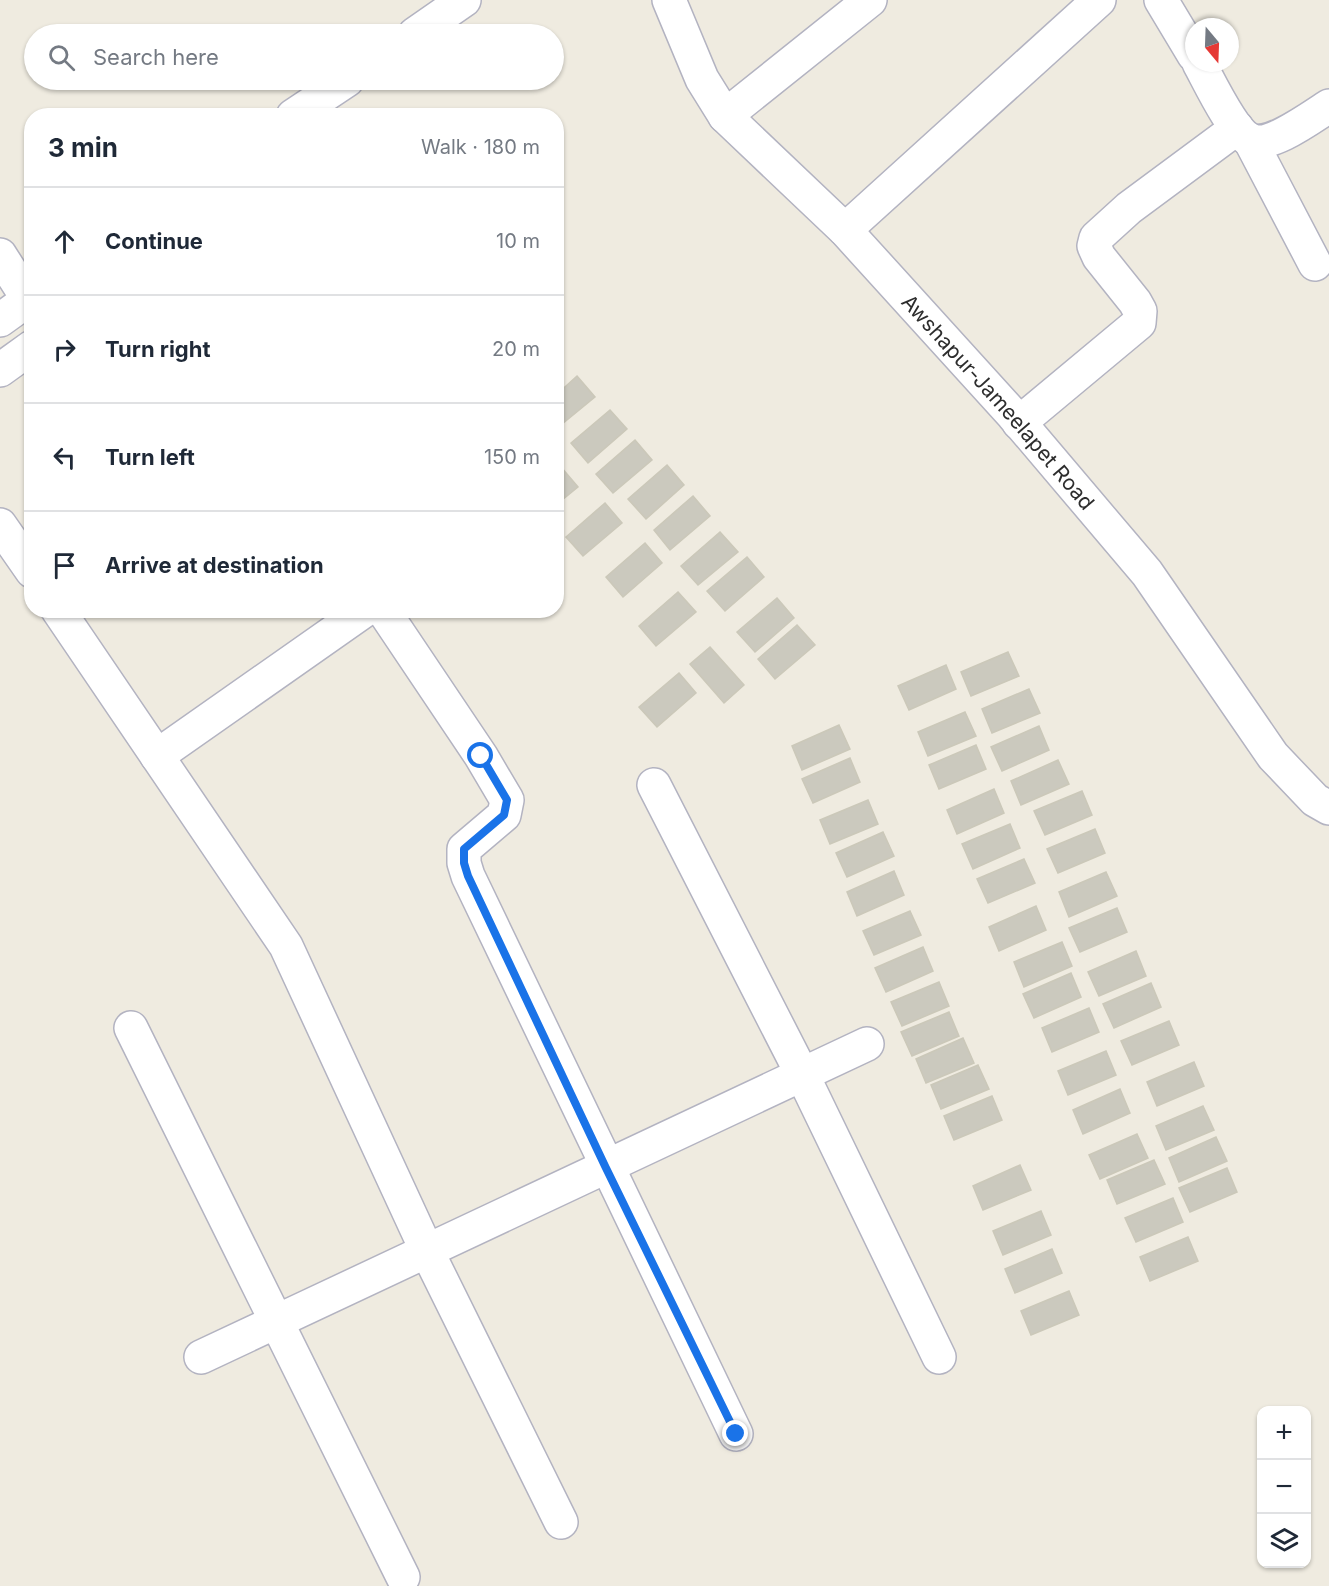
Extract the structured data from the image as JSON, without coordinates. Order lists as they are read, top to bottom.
{
  "streets": {
    "street": ["Awshapur-Jameelapet Road"]
  },
  "north": "bottom",
  "page": {
    "search": "Search here",
    "heading": ["3 min", "Walk · 180 m"],
    "list": [
      ["Continue", "10 m"],
      ["Turn right", "20 m"],
      ["Turn left", "150 m"],
      "Arrive at destination"
    ],
    "map_buttons": ["+", "−"]
  }
}
